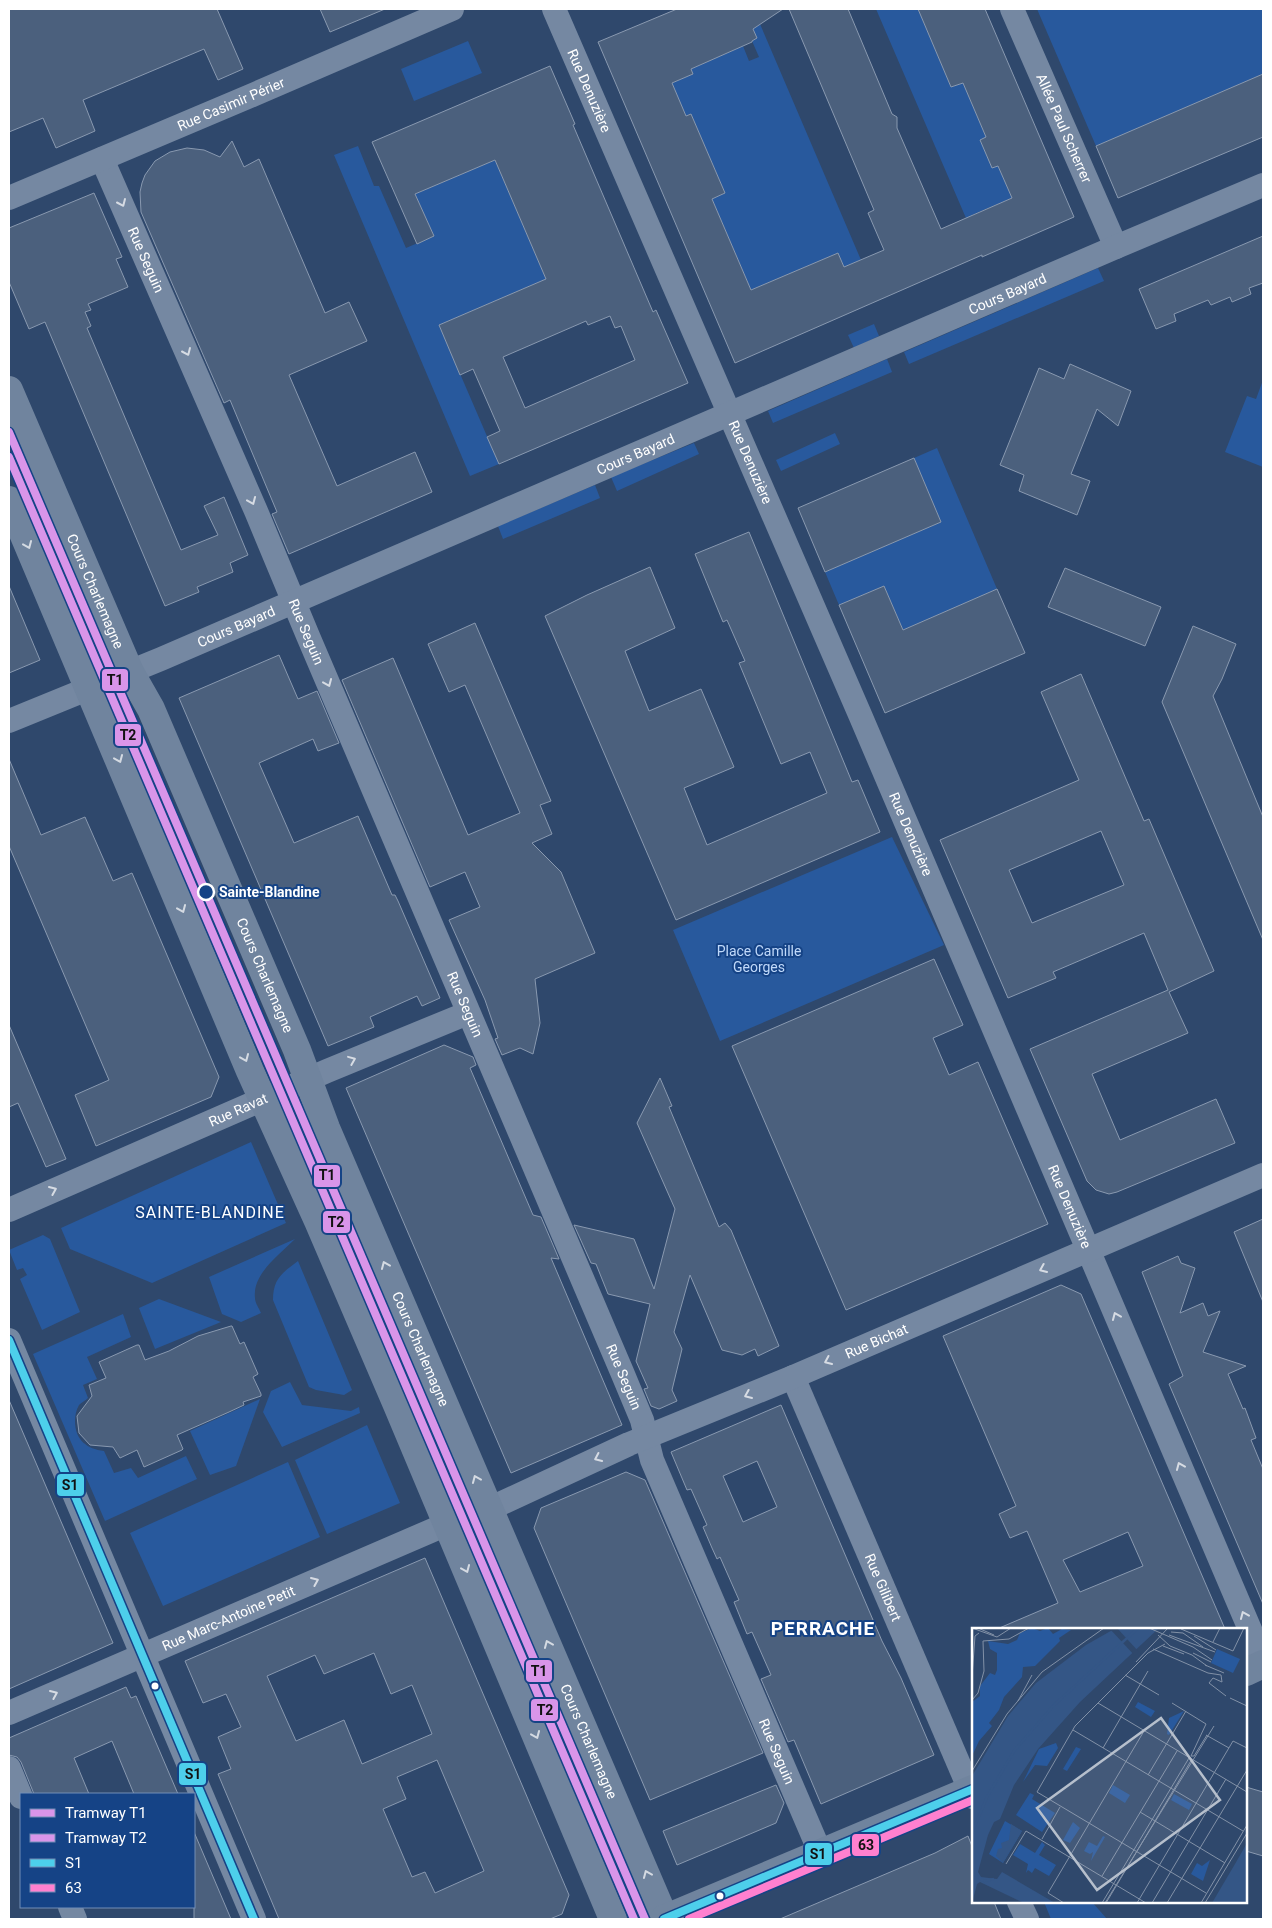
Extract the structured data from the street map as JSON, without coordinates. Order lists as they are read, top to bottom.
{
  "streets": {
    "street": [
      "Rue Denuzière",
      "Rue Casimir Périer",
      "Allée Paul Scherrer",
      "Rue Seguin",
      "Cours Bayard",
      "Cours Charlemagne",
      "Rue Ravat",
      "Rue Bichat",
      "Rue Gilibert",
      "Rue Marc-Antoine Petit"
    ]
  },
  "crossings": [
    ["Rue Denuzière", "Cours Bayard"],
    ["Rue Denuzière", "Rue Bichat"],
    ["Rue Casimir Périer", "Rue Seguin"],
    ["Allée Paul Scherrer", "Cours Bayard"],
    ["Rue Seguin", "Cours Bayard"],
    ["Rue Seguin", "Rue Ravat"],
    ["Rue Seguin", "Rue Bichat"],
    ["Cours Bayard", "Cours Charlemagne"],
    ["Cours Charlemagne", "Rue Ravat"],
    ["Cours Charlemagne", "Rue Bichat"],
    ["Rue Bichat", "Rue Gilibert"]
  ],
  "one_way": [
    "Rue Seguin",
    "Rue Ravat",
    "Rue Bichat",
    "Rue Marc-Antoine Petit"
  ],
  "districts": ["SAINTE-BLANDINE", "PERRACHE"],
  "parks": ["Place Camille Georges"],
  "places": ["Sainte-Blandine"],
  "lines": [
    "tram line T1",
    "tram line T2",
    "transit line S1",
    "transit line 63"
  ],
  "legend": [
    "Tramway T1",
    "Tramway T2",
    "S1",
    "63"
  ]
}
